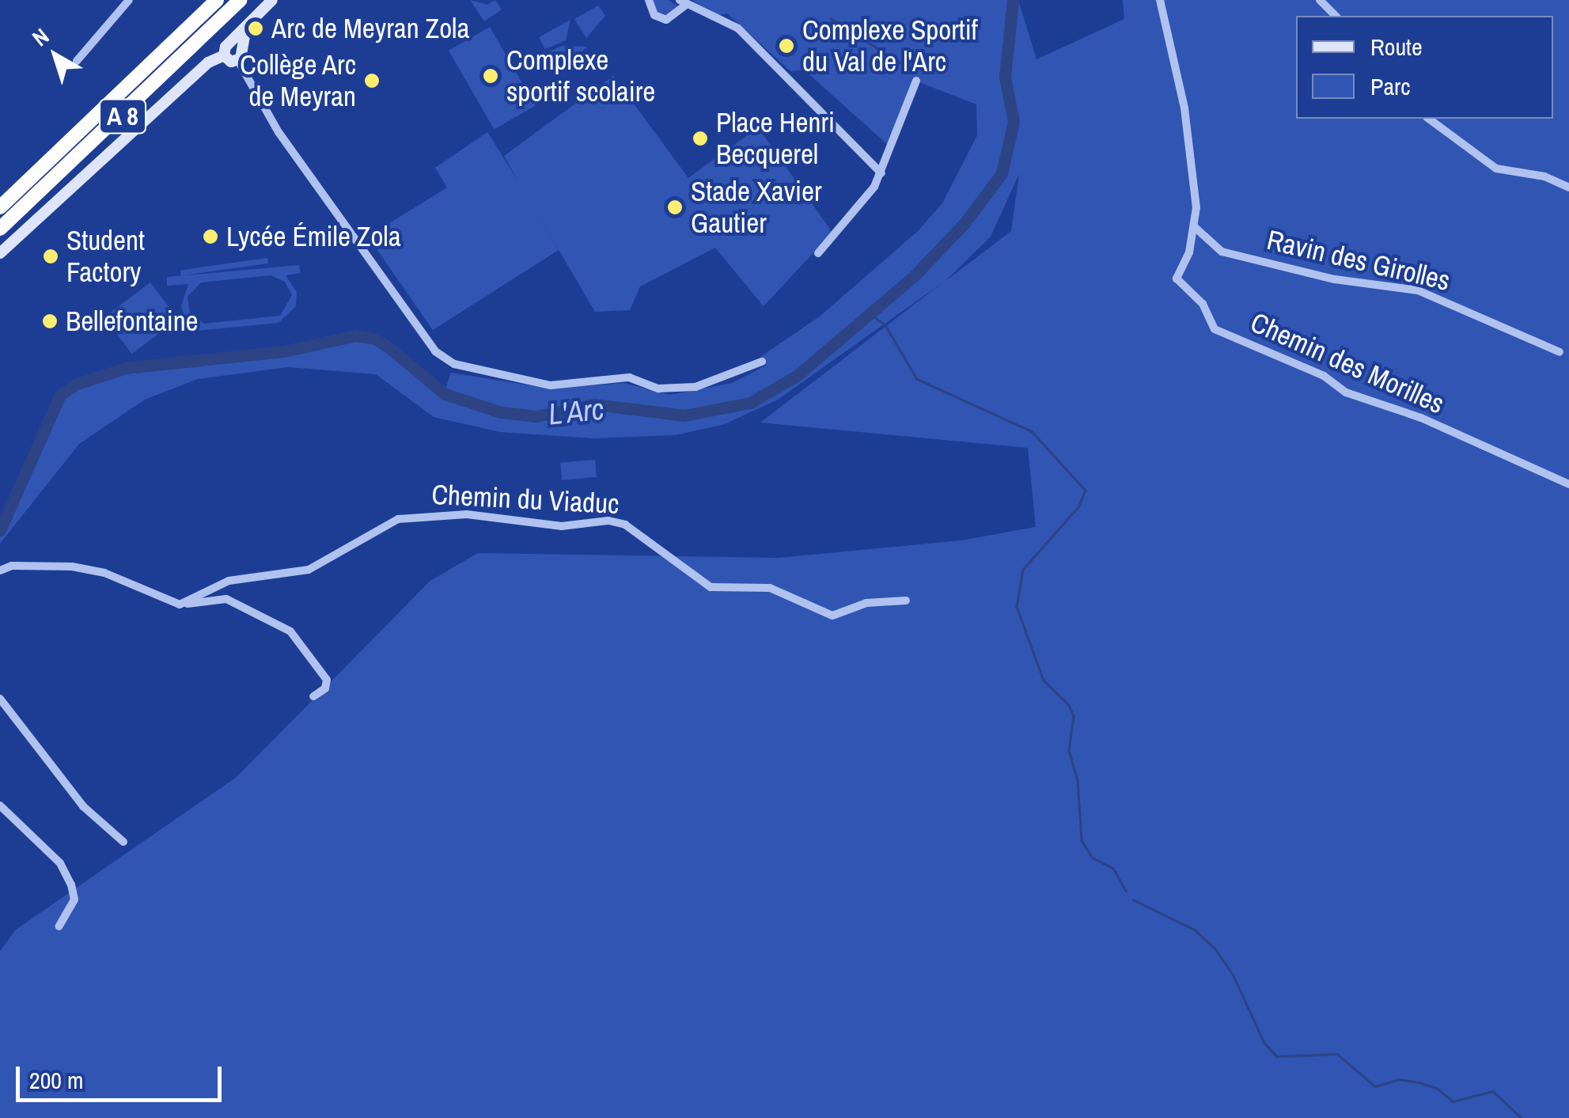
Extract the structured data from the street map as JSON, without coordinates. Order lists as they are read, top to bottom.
{
  "streets": {
    "highway": ["A 8"],
    "street": ["Ravin des Girolles", "Chemin des Morilles", "Chemin du Viaduc"]
  },
  "crossings": [
    ["Ravin des Girolles", "Chemin des Morilles"]
  ],
  "water": ["L'Arc"],
  "places": [
    "Arc de Meyran Zola",
    "Complexe Sportif du Val de l'Arc",
    "Complexe sportif scolaire",
    "Collège Arc de Meyran",
    "Place Henri Becquerel",
    "Stade Xavier Gautier",
    "Lycée Émile Zola",
    "Student Factory",
    "Bellefontaine"
  ],
  "legend": ["Route", "Parc"],
  "scale_bar": "200 m",
  "north": "top left"
}
